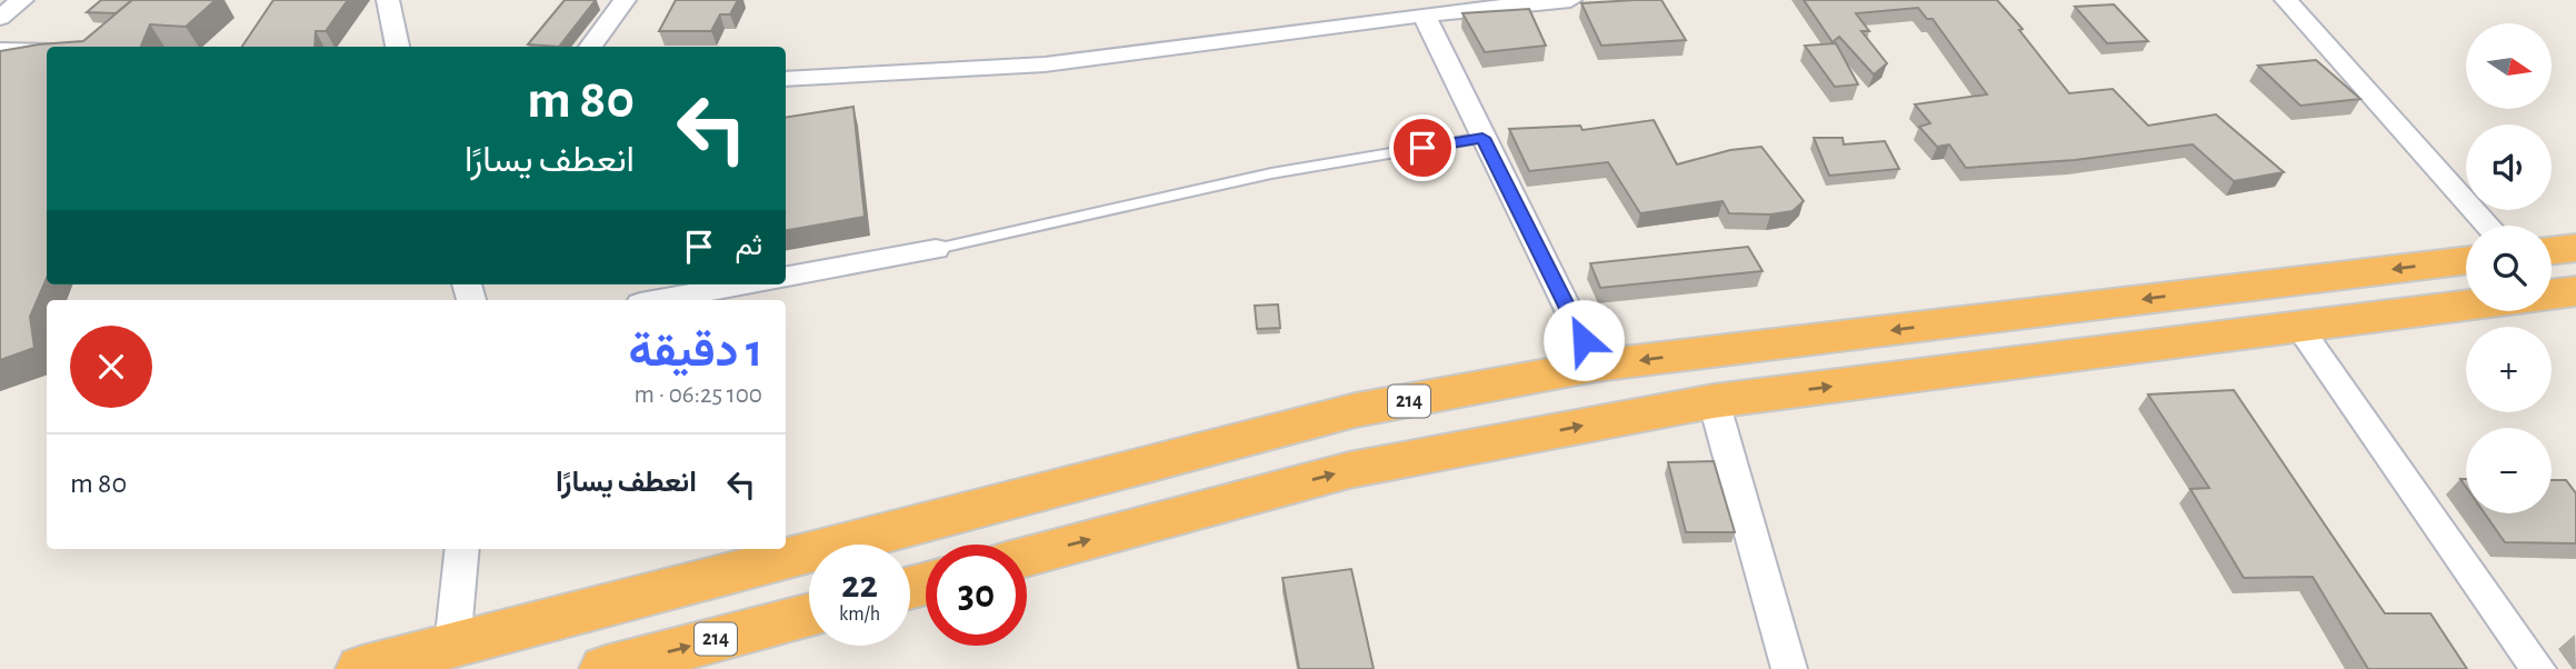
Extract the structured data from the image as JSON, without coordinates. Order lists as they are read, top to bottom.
{
  "streets": {
    "highway": ["214"]
  },
  "north": "right",
  "page": {
    "map_buttons": ["+", "−"],
    "turn": ["80 m", "انعطف يسارًا"],
    "then": "ثم",
    "heading": ["1 دقيقة", "100 m · 06:25"],
    "list": [
      {
        "name": "انعطف يسارًا",
        "value": "80 m"
      }
    ],
    "speed": "22 km/h",
    "limit": "30"
  }
}
